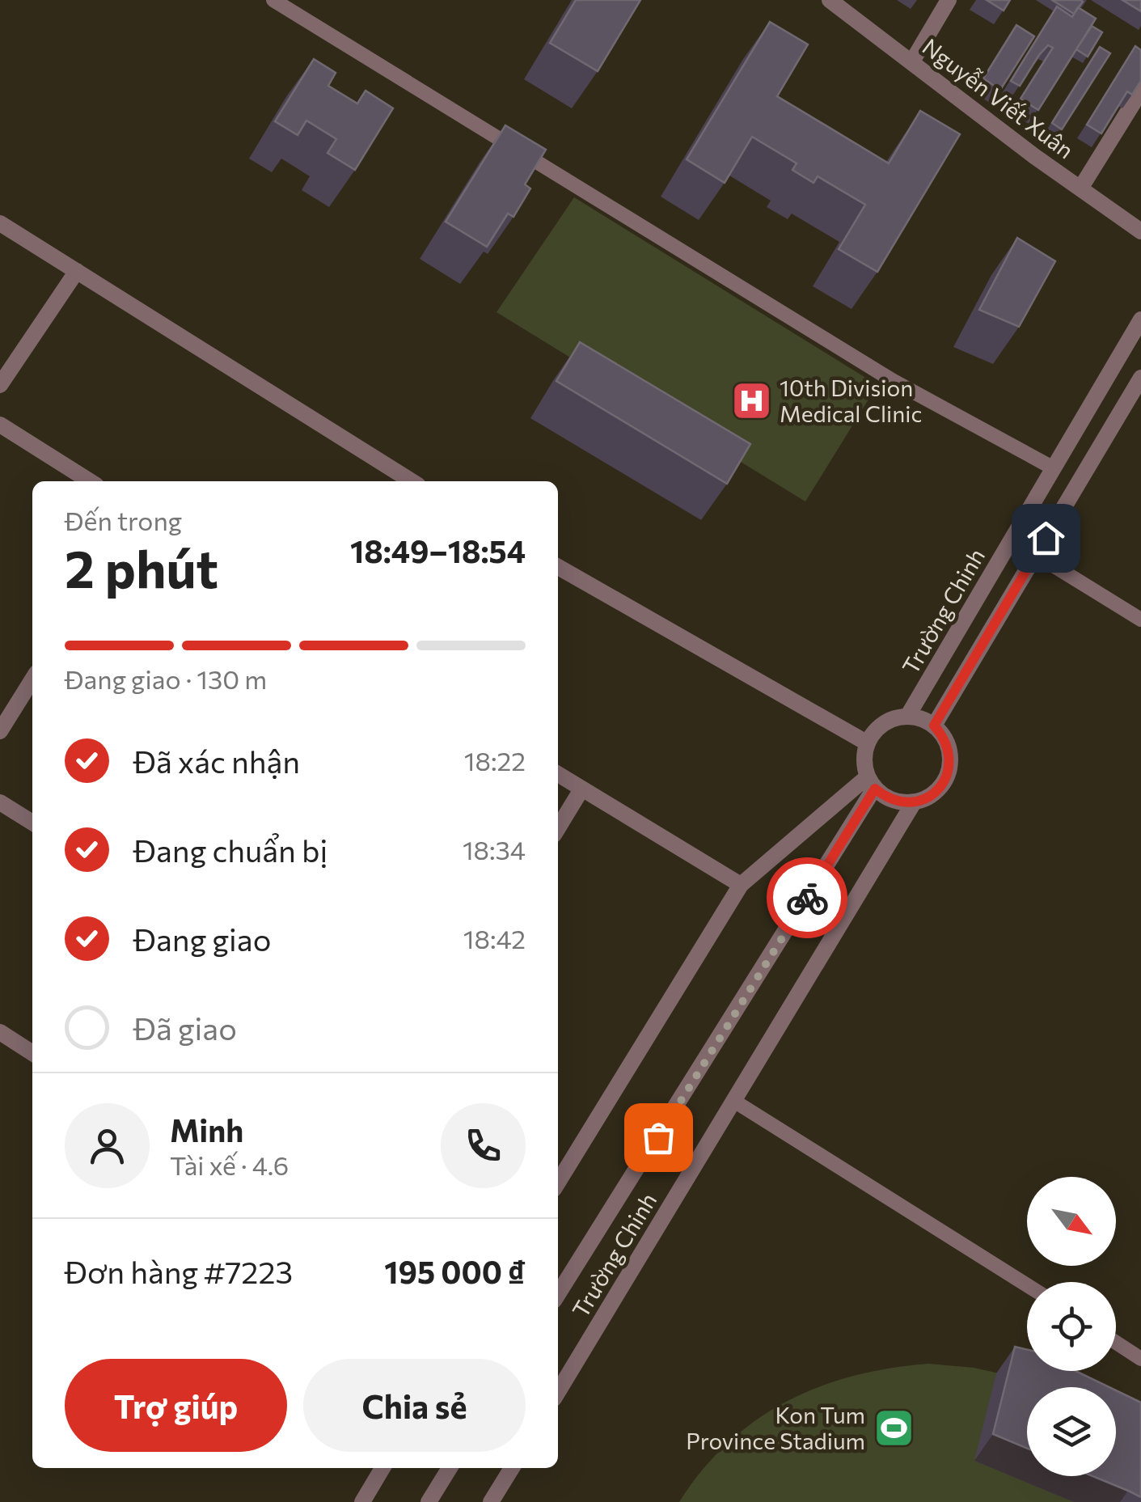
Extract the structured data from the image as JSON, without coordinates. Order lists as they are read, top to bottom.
{
  "streets": {
    "street": ["Nguyễn Viết Xuân", "Trường Chinh"]
  },
  "places": {
    "hospital": ["10th Division Medical Clinic"],
    "sports": ["Kon Tum Province Stadium"]
  },
  "north": "bottom right",
  "page": {
    "heading": ["2 phút", "Đến trong", "18:49–18:54"],
    "panel": [
      "Minh",
      "Tài xế · 4.6",
      "Đơn hàng #7223",
      "195 000 ₫"
    ],
    "bar": "Đang giao · 130 m",
    "list": [
      ["Đã xác nhận", "18:22"],
      ["Đang chuẩn bị", "18:34"],
      ["Đang giao", "18:42"],
      "Đã giao"
    ],
    "buttons": ["Trợ giúp", "Chia sẻ"]
  }
}
